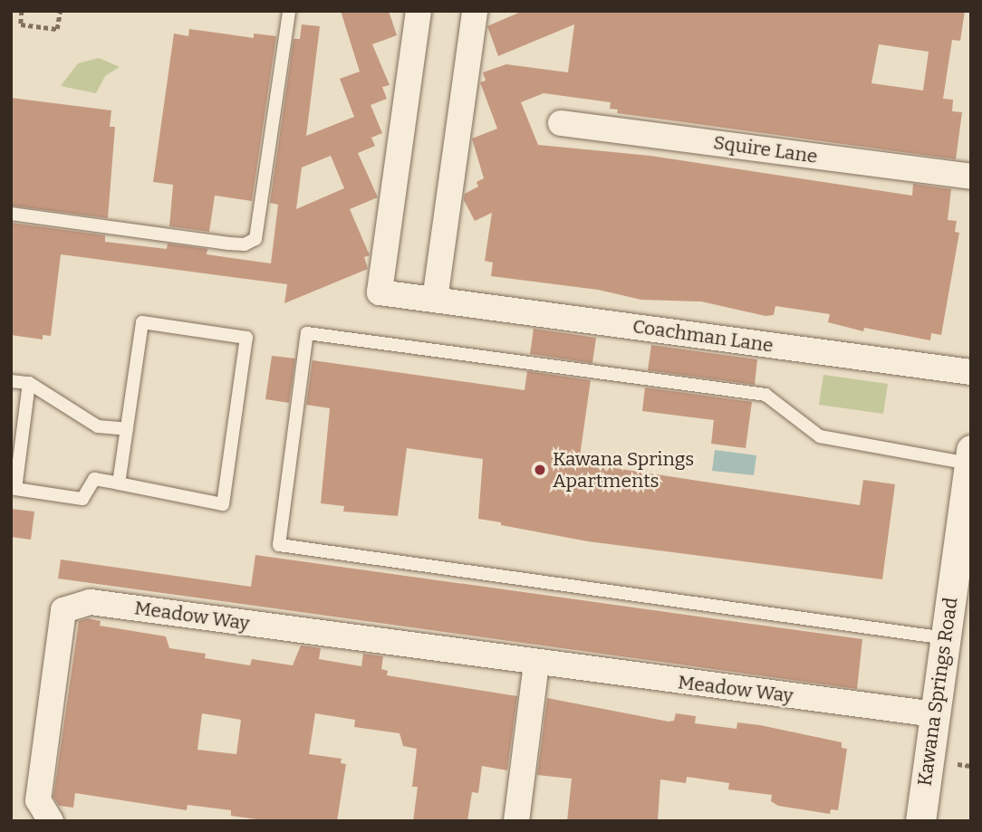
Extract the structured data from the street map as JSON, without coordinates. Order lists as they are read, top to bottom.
{
  "streets": {
    "street": [
      "Squire Lane",
      "Coachman Lane",
      "Meadow Way",
      "Kawana Springs Road"
    ]
  },
  "crossings": [
    ["Meadow Way", "Kawana Springs Road"]
  ],
  "places": ["Kawana Springs Apartments"]
}
